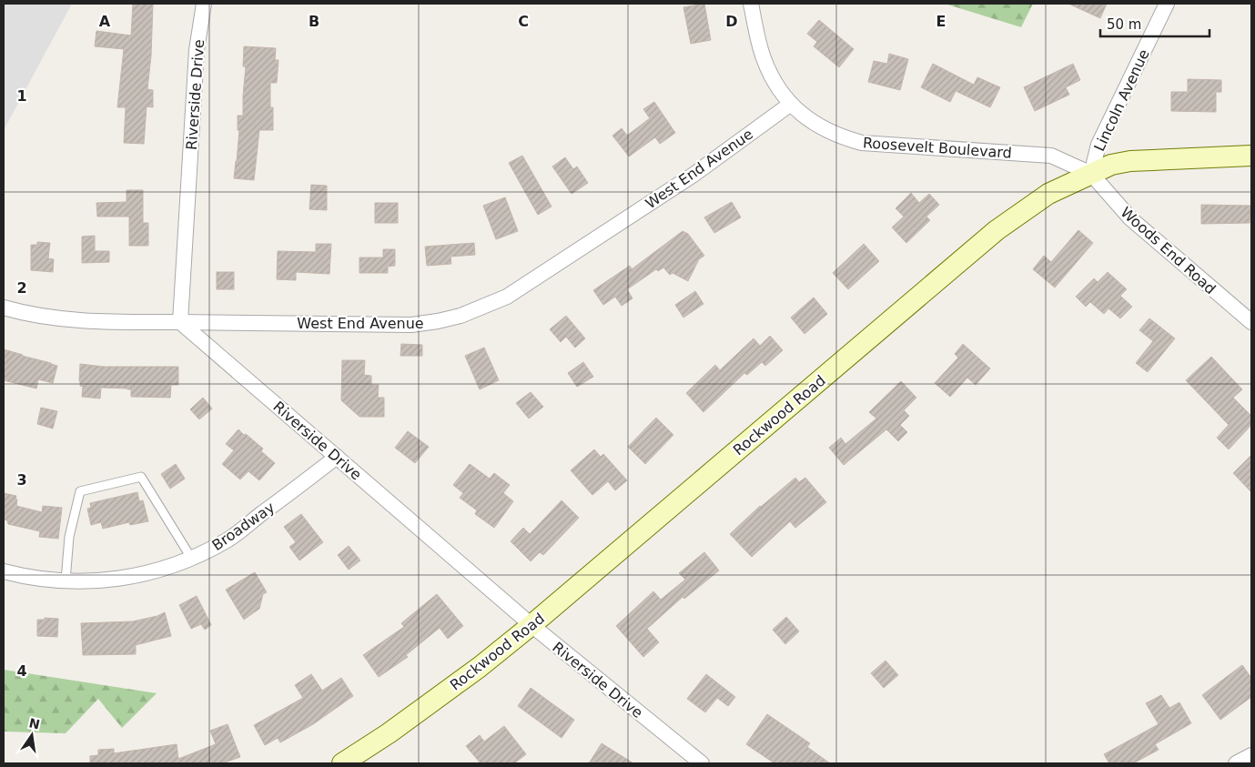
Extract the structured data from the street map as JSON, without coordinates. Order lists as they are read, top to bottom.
{
  "streets": {
    "street": [
      "Riverside Drive",
      "Lincoln Avenue",
      "Roosevelt Boulevard",
      "West End Avenue",
      "Woods End Road",
      "Rockwood Road",
      "Broadway"
    ]
  },
  "crossings": [
    ["Riverside Drive", "West End Avenue"],
    ["Riverside Drive", "Rockwood Road"],
    ["Riverside Drive", "Broadway"],
    ["Lincoln Avenue", "Roosevelt Boulevard"],
    ["Lincoln Avenue", "Woods End Road"],
    ["Lincoln Avenue", "Rockwood Road"],
    ["Roosevelt Boulevard", "West End Avenue"],
    ["Roosevelt Boulevard", "Woods End Road"],
    ["Roosevelt Boulevard", "Rockwood Road"],
    ["Woods End Road", "Rockwood Road"]
  ],
  "scale_bar": "50 m",
  "north": "top",
  "grid": {
    "columns": [
      "A",
      "B",
      "C",
      "D",
      "E"
    ],
    "rows": [
      "1",
      "2",
      "3",
      "4"
    ]
  }
}
